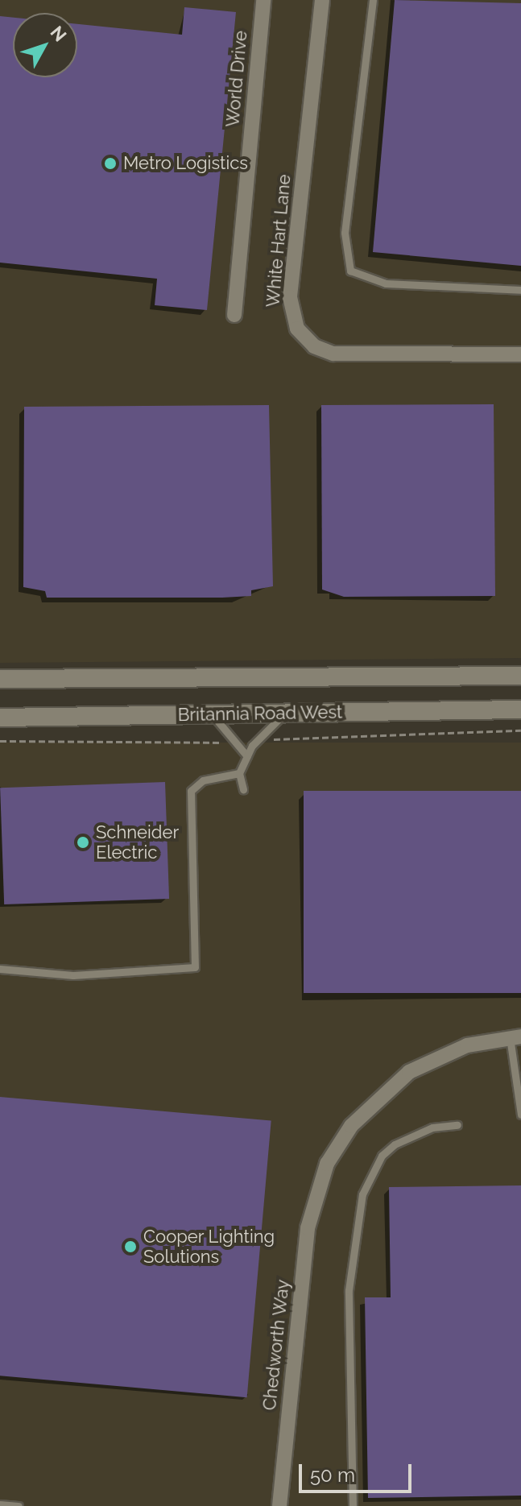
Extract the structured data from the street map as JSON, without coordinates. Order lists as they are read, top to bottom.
{
  "streets": {
    "main road": ["Britannia Road West"],
    "street": ["World Drive", "White Hart Lane", "Chedworth Way"]
  },
  "places": ["Metro Logistics", "Schneider Electric", "Cooper Lighting Solutions"],
  "scale_bar": "50 m",
  "north": "top right"
}
